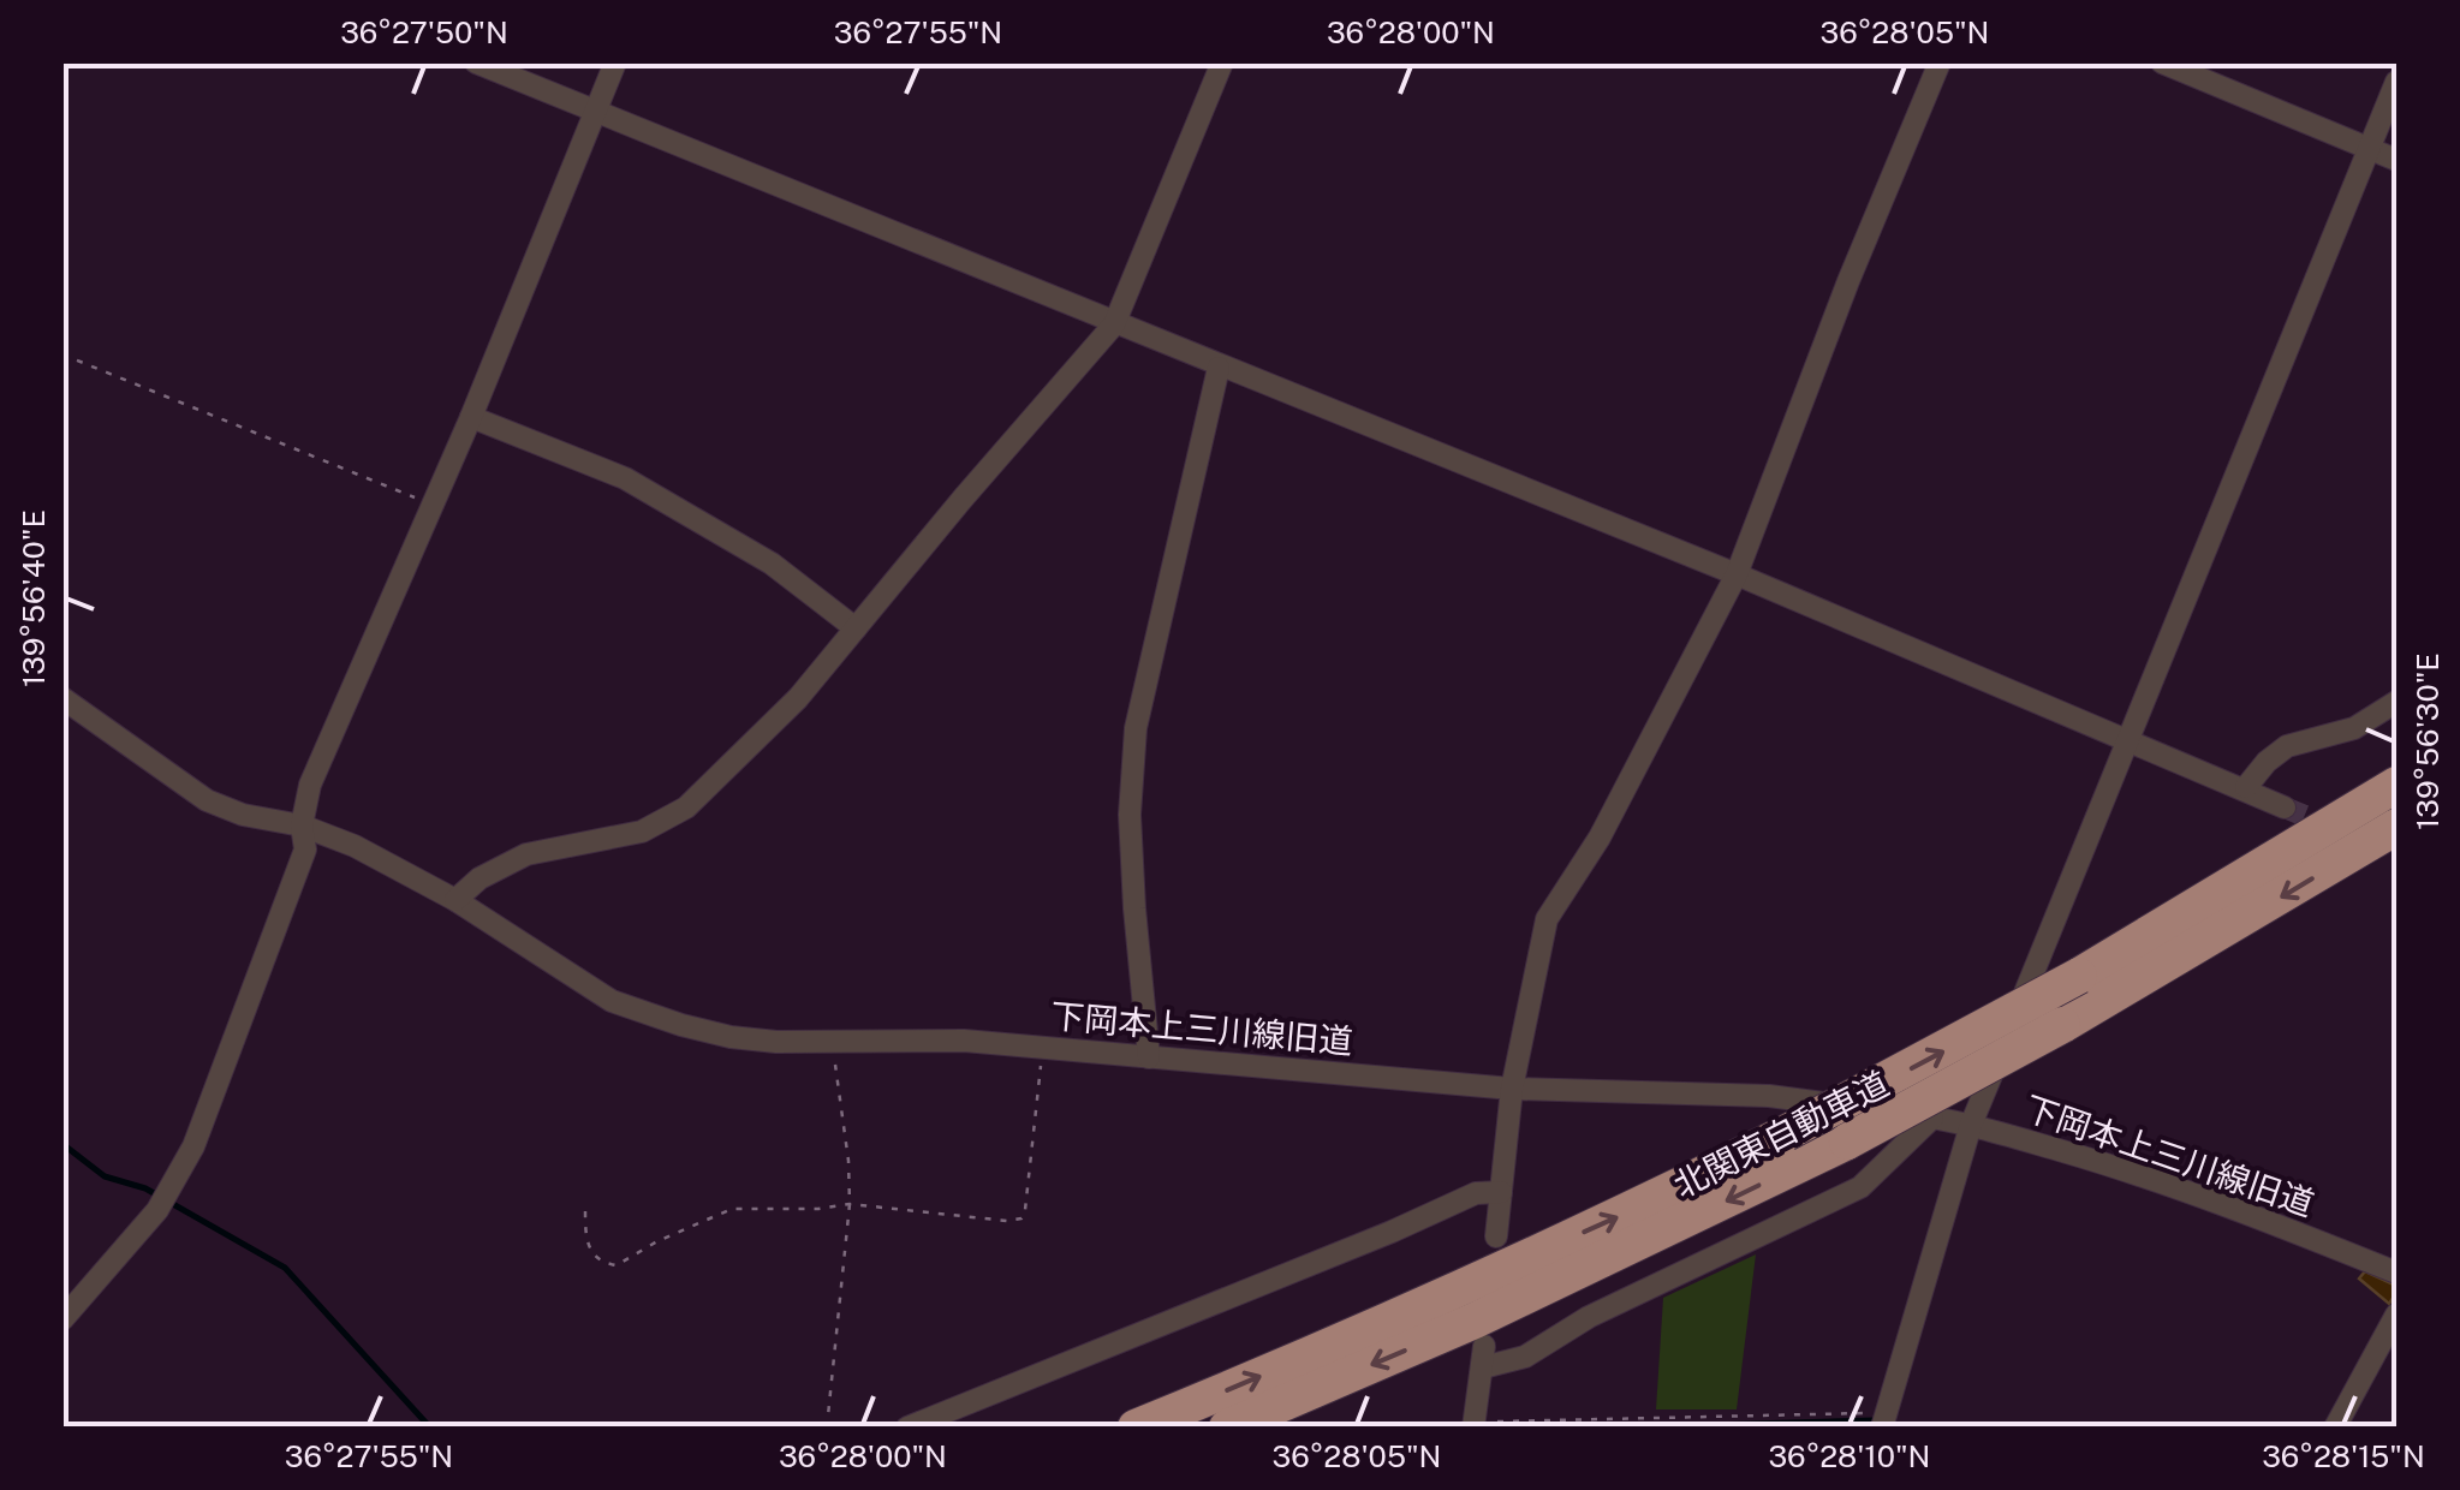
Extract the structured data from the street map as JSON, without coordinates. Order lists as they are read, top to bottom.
{
  "streets": {
    "highway": ["北関東自動車道"],
    "street": ["下岡本上三川線旧道"]
  },
  "coordinates": [
    "36°27'50\"N",
    "36°27'55\"N",
    "36°28'00\"N",
    "36°28'05\"N",
    "139°56'40\"E",
    "139°56'30\"E",
    "36°28'10\"N",
    "36°28'15\"N"
  ]
}
